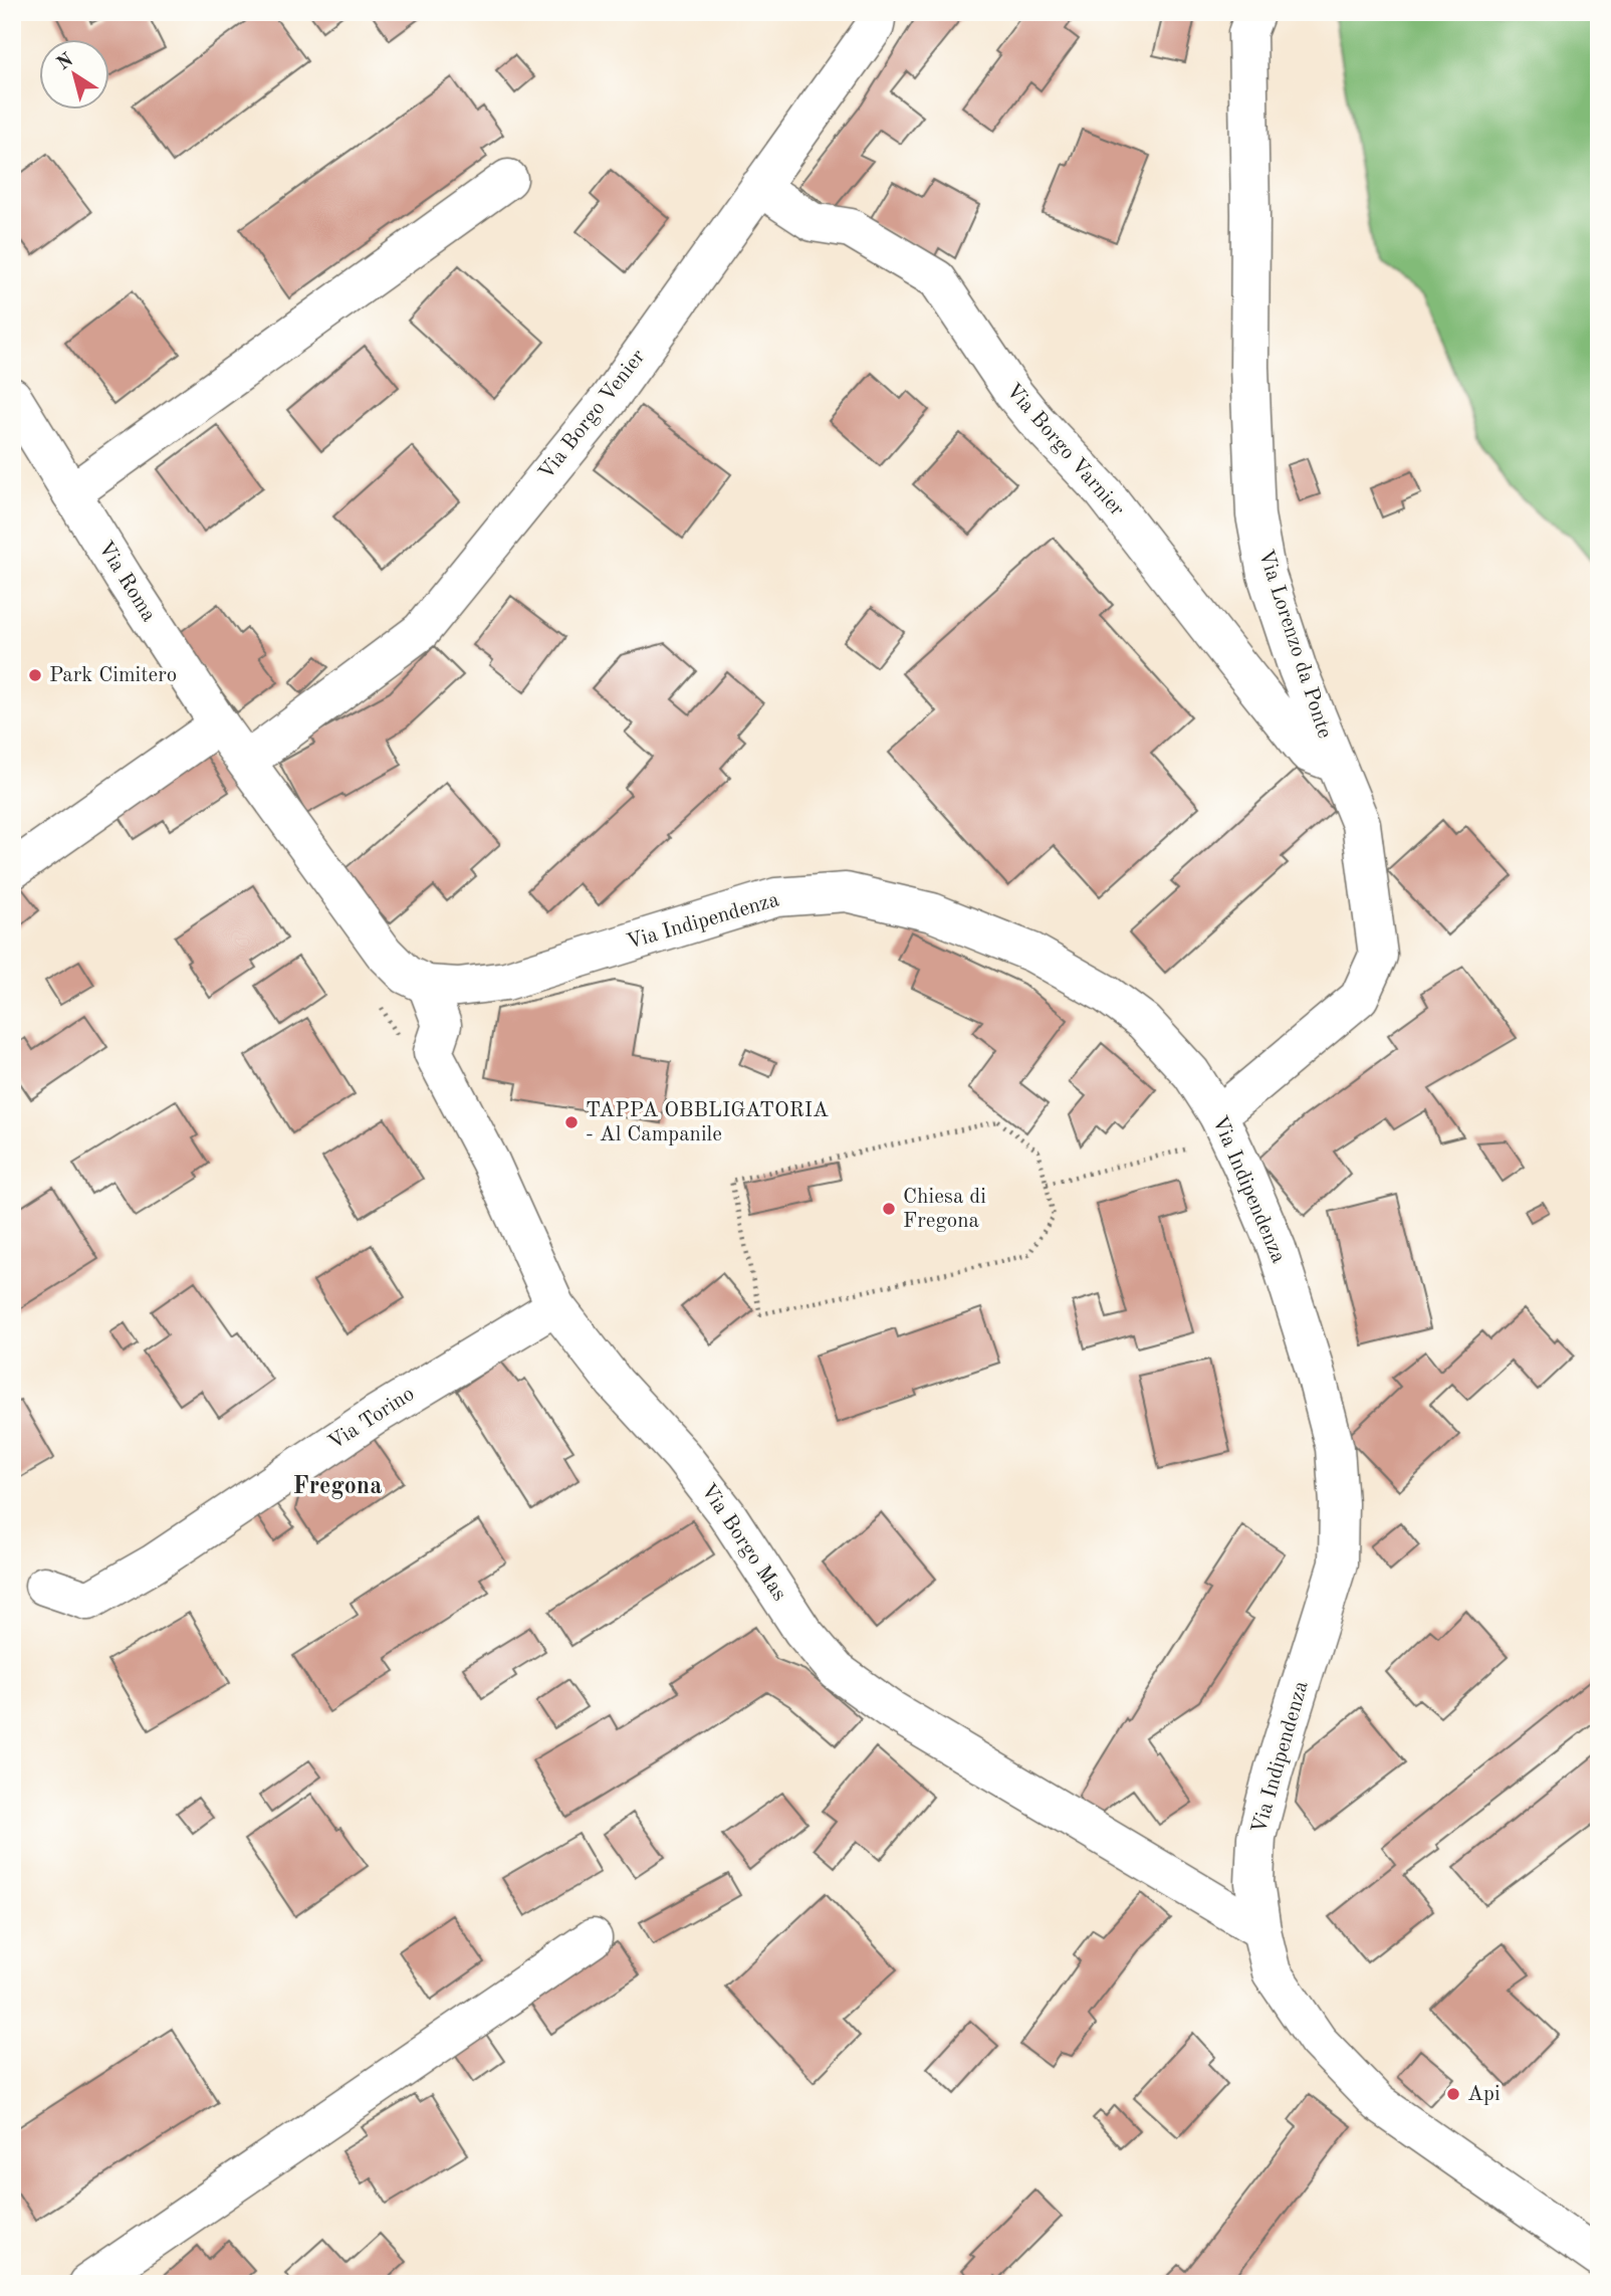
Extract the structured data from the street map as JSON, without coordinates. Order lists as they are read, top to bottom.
{
  "streets": {
    "street": [
      "Via Borgo Venier",
      "Via Borgo Varnier",
      "Via Roma",
      "Via Lorenzo da Ponte",
      "Via Indipendenza",
      "Via Torino",
      "Via Borgo Mas"
    ]
  },
  "crossings": [
    ["Via Borgo Venier", "Via Borgo Varnier"],
    ["Via Borgo Venier", "Via Roma"],
    ["Via Borgo Venier", "Via Indipendenza"],
    ["Via Borgo Varnier", "Via Lorenzo da Ponte"],
    ["Via Roma", "Via Indipendenza"],
    ["Via Lorenzo da Ponte", "Via Indipendenza"],
    ["Via Indipendenza", "Via Borgo Mas"],
    ["Via Torino", "Via Borgo Mas"]
  ],
  "districts": ["Fregona"],
  "places": [
    "Park Cimitero",
    "TAPPA OBBLIGATORIA - Al Campanile",
    "Chiesa di Fregona",
    "Api"
  ],
  "north": "top left"
}
